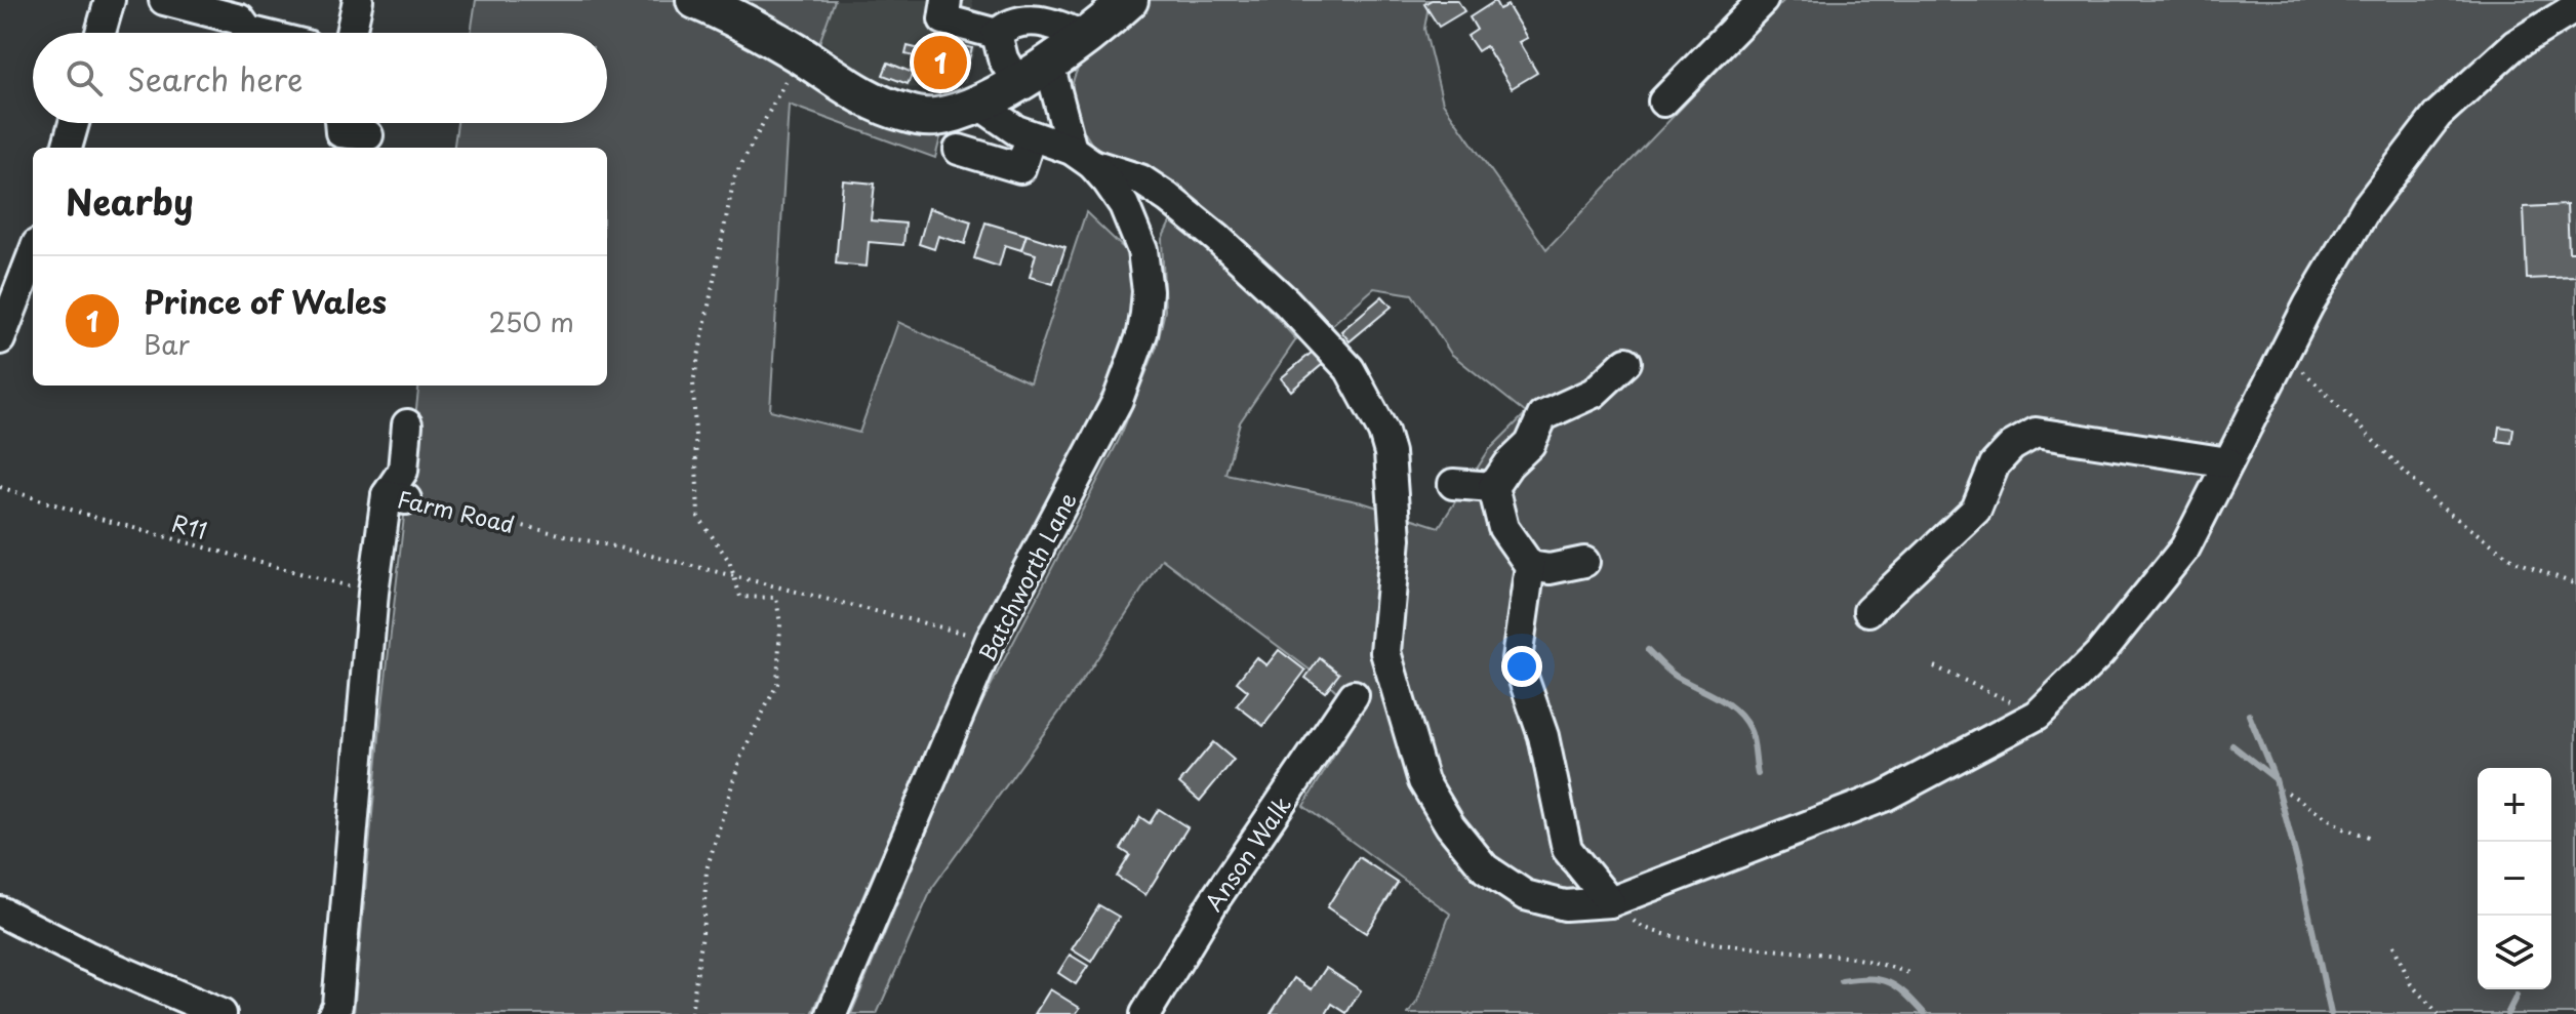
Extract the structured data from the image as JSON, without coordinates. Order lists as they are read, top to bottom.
{
  "streets": {
    "street": ["Farm Road", "Batchworth Lane", "Anson Walk"],
    "path": ["R11"]
  },
  "crossings": [
    ["Farm Road", "R11"]
  ],
  "page": {
    "pins": "1",
    "search": "Search here",
    "heading": "Nearby",
    "list": [
      {
        "mark": "1",
        "name": "Prince of Wales",
        "note": "Bar",
        "value": "250 m"
      }
    ],
    "map_buttons": ["+", "−"]
  }
}
